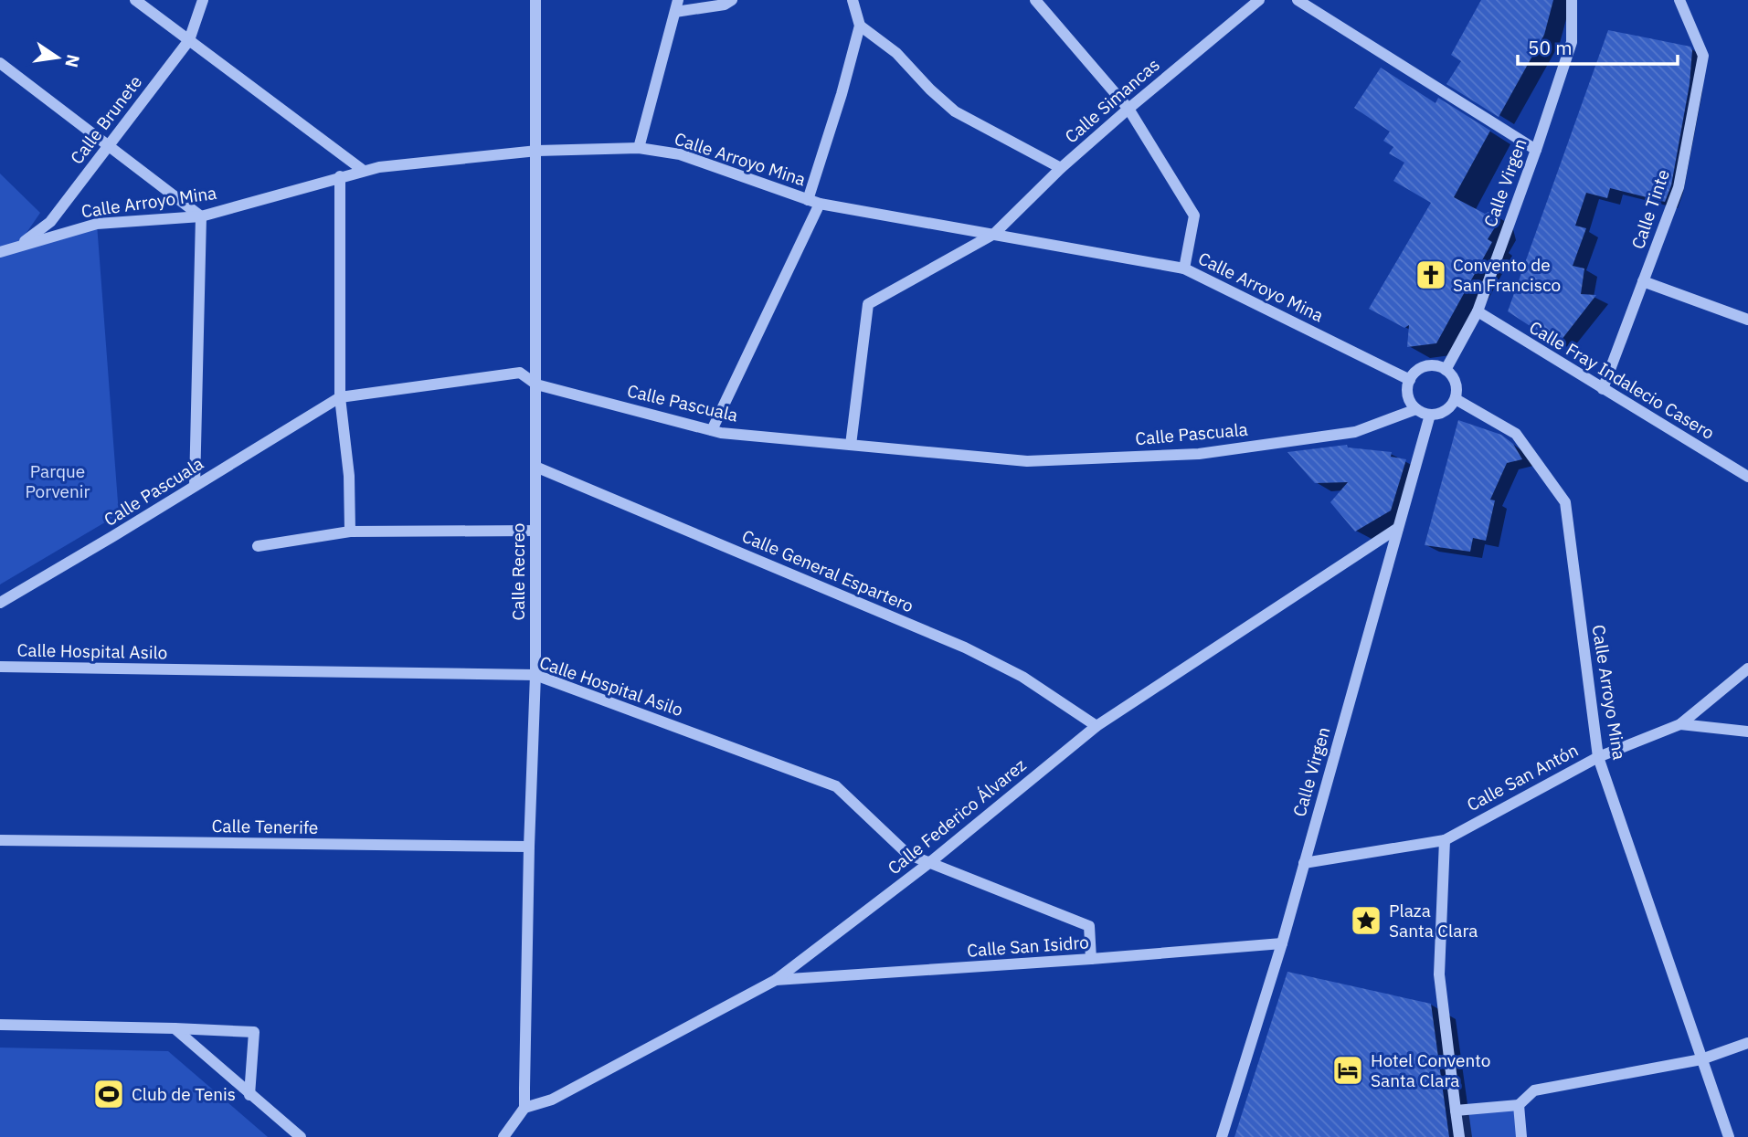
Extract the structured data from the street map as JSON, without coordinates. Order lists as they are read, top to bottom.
{
  "streets": {
    "street": [
      "Calle Simancas",
      "Calle Brunete",
      "Calle Arroyo Mina",
      "Calle Virgen",
      "Calle Tinte",
      "Calle Fray Indalecio Casero",
      "Calle Pascuala",
      "Calle General Espartero",
      "Calle Recreo",
      "Calle Hospital Asilo",
      "Calle San Antón",
      "Calle Federico Álvarez",
      "Calle Tenerife",
      "Calle San Isidro"
    ]
  },
  "crossings": [
    ["Calle Simancas", "Calle Arroyo Mina"],
    ["Calle Simancas", "Calle Pascuala"],
    ["Calle Brunete", "Calle Arroyo Mina"],
    ["Calle Arroyo Mina", "Calle Virgen"],
    ["Calle Arroyo Mina", "Calle Pascuala"],
    ["Calle Arroyo Mina", "Calle Recreo"],
    ["Calle Arroyo Mina", "Calle San Antón"],
    ["Calle Virgen", "Calle Fray Indalecio Casero"],
    ["Calle Virgen", "Calle Pascuala"],
    ["Calle Virgen", "Calle Federico Álvarez"],
    ["Calle Virgen", "Calle San Isidro"],
    ["Calle Tinte", "Calle Fray Indalecio Casero"],
    ["Calle Pascuala", "Calle Recreo"],
    ["Calle General Espartero", "Calle Recreo"],
    ["Calle General Espartero", "Calle Federico Álvarez"],
    ["Calle Recreo", "Calle Hospital Asilo"],
    ["Calle Recreo", "Calle Federico Álvarez"],
    ["Calle Recreo", "Calle Tenerife"],
    ["Calle Hospital Asilo", "Calle Federico Álvarez"],
    ["Calle Hospital Asilo", "Calle San Isidro"],
    ["Calle Federico Álvarez", "Calle San Isidro"]
  ],
  "parks": ["Parque Porvenir"],
  "places": {
    "church": ["Convento de San Francisco"],
    "place": ["Plaza Santa Clara"],
    "hotel": ["Hotel Convento Santa Clara"],
    "sports": ["Club de Tenis"]
  },
  "scale_bar": "50 m",
  "north": "right"
}
